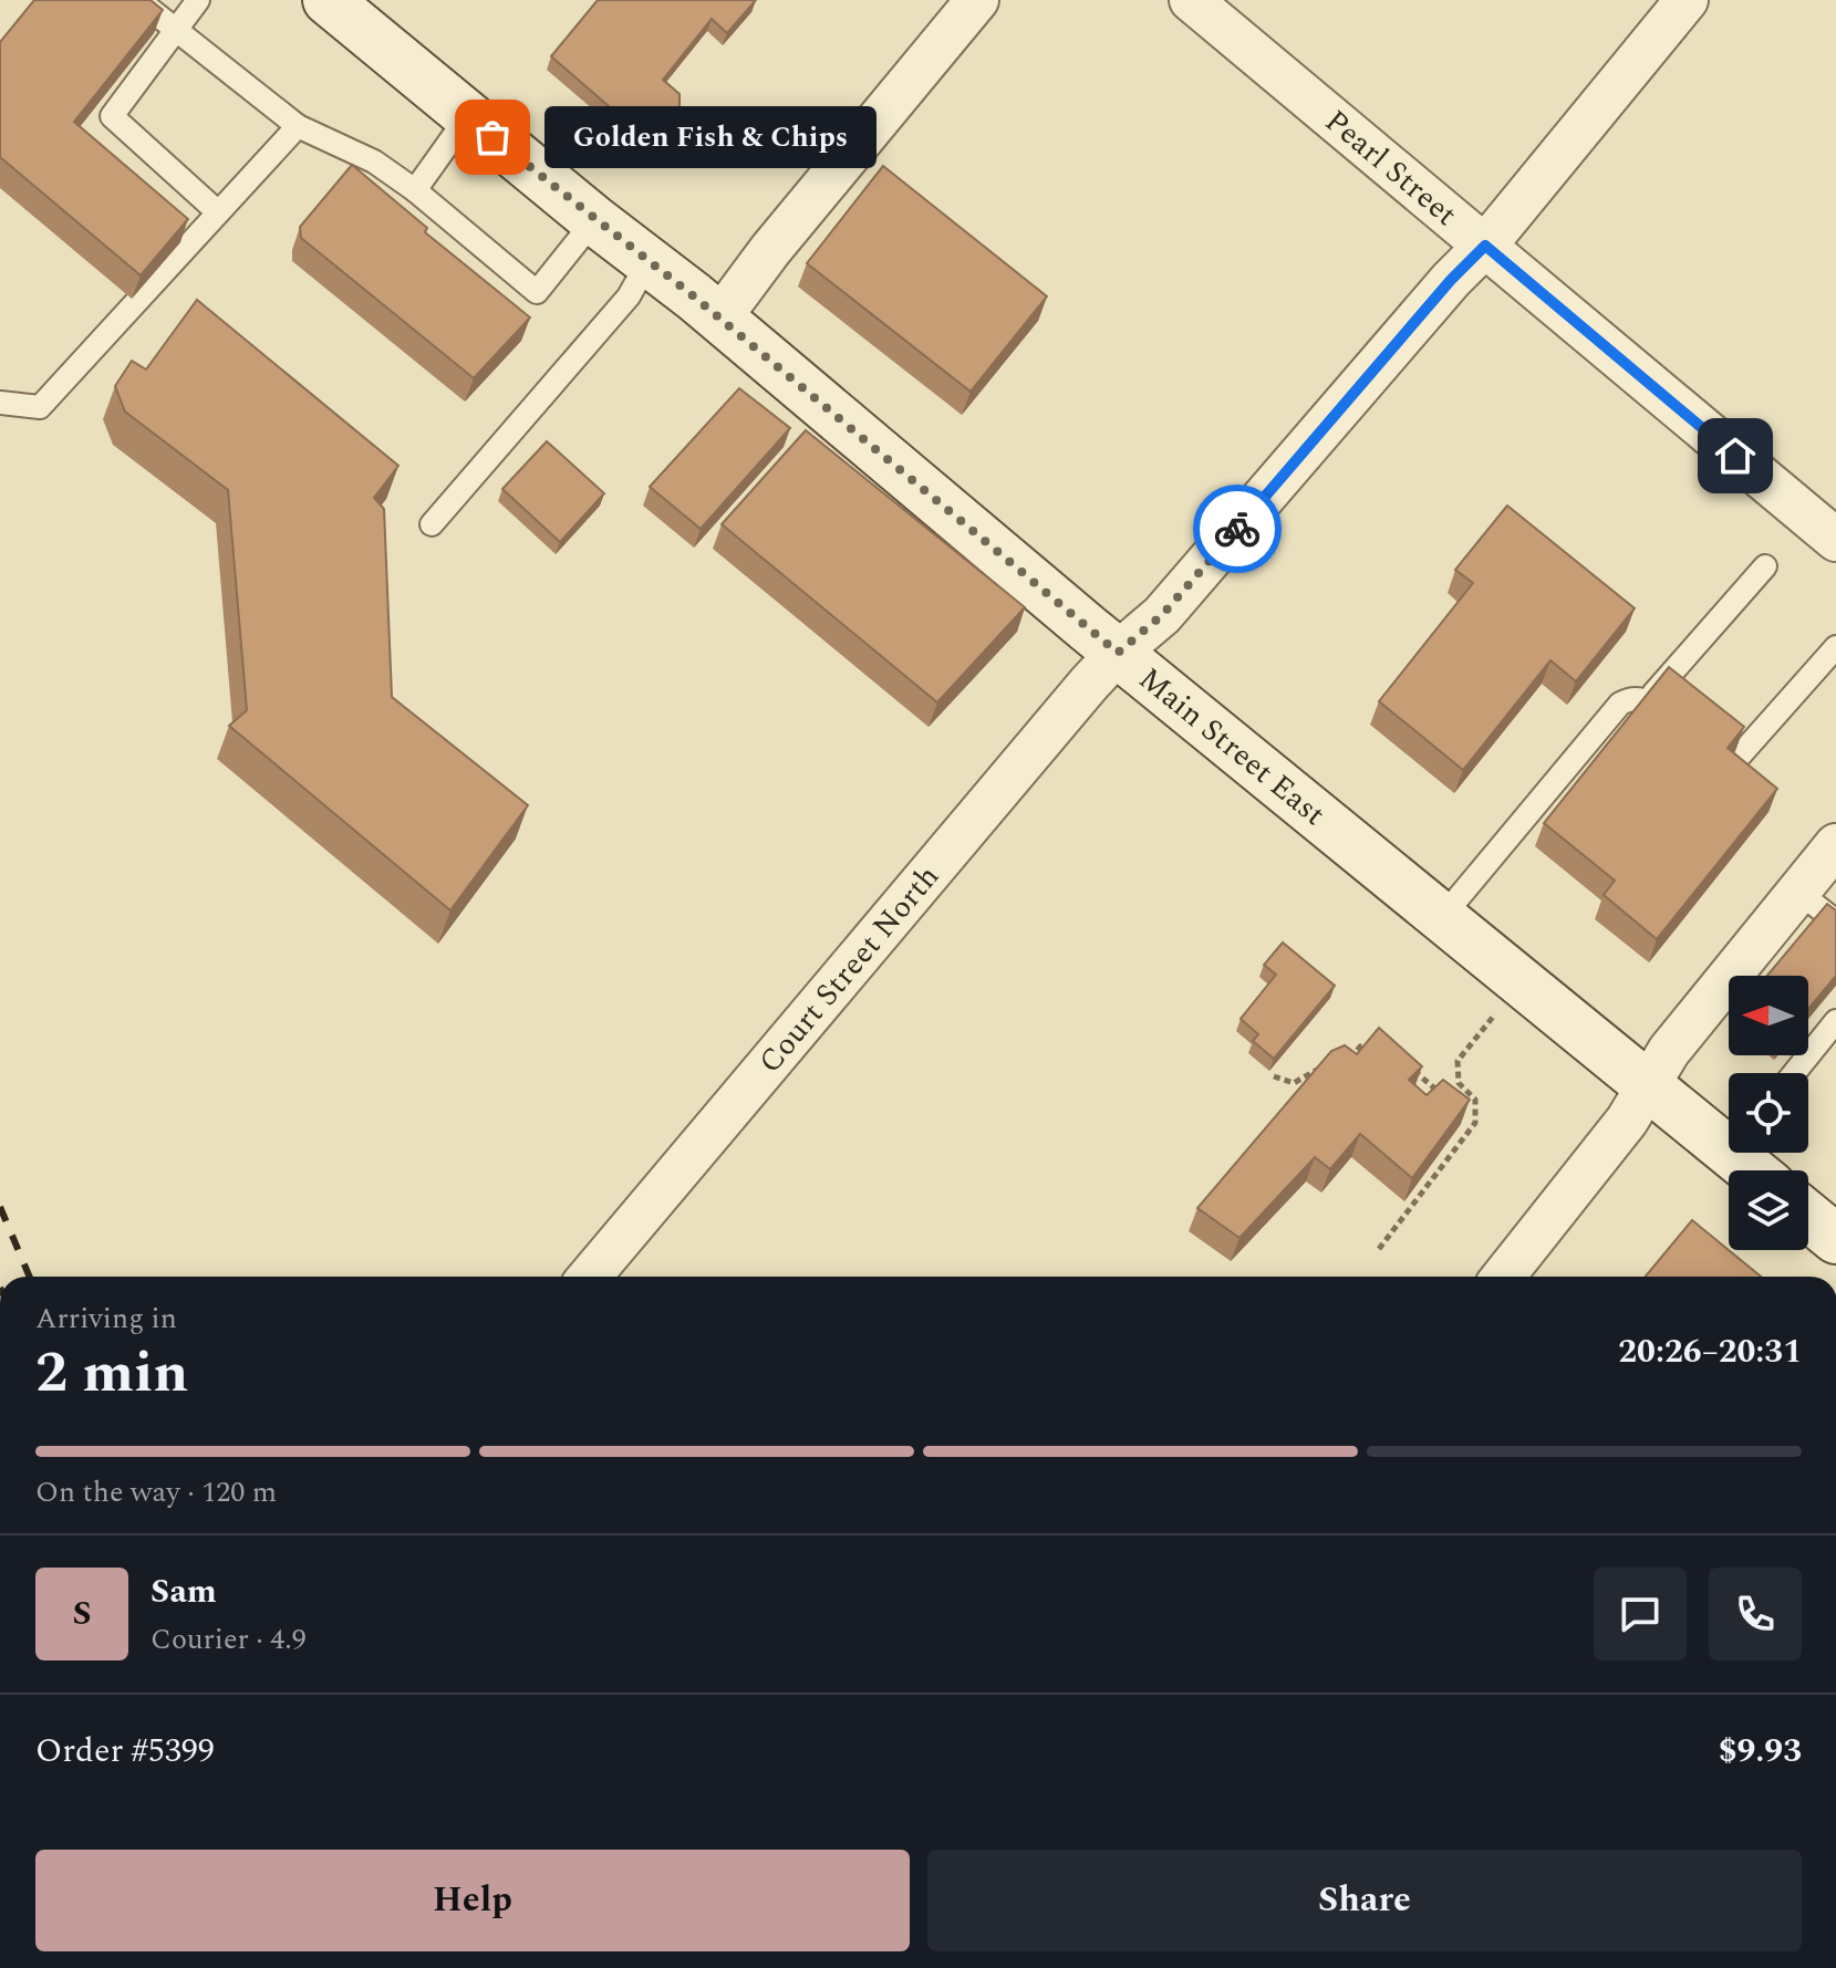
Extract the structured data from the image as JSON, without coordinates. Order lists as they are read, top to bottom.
{
  "streets": {
    "main road": ["Main Street East"],
    "street": ["Pearl Street", "Court Street North"]
  },
  "crossings": [
    ["Pearl Street", "Court Street North"],
    ["Main Street East", "Court Street North"]
  ],
  "places": ["Golden Fish & Chips"],
  "north": "left",
  "page": {
    "bubble": "Golden Fish & Chips",
    "heading": ["2 min", "Arriving in", "20:26–20:31"],
    "panel": [
      "Sam",
      "Courier · 4.9",
      "Order #5399",
      "$9.93"
    ],
    "bar": "On the way · 120 m",
    "round": "S",
    "buttons": ["Help", "Share"]
  }
}
